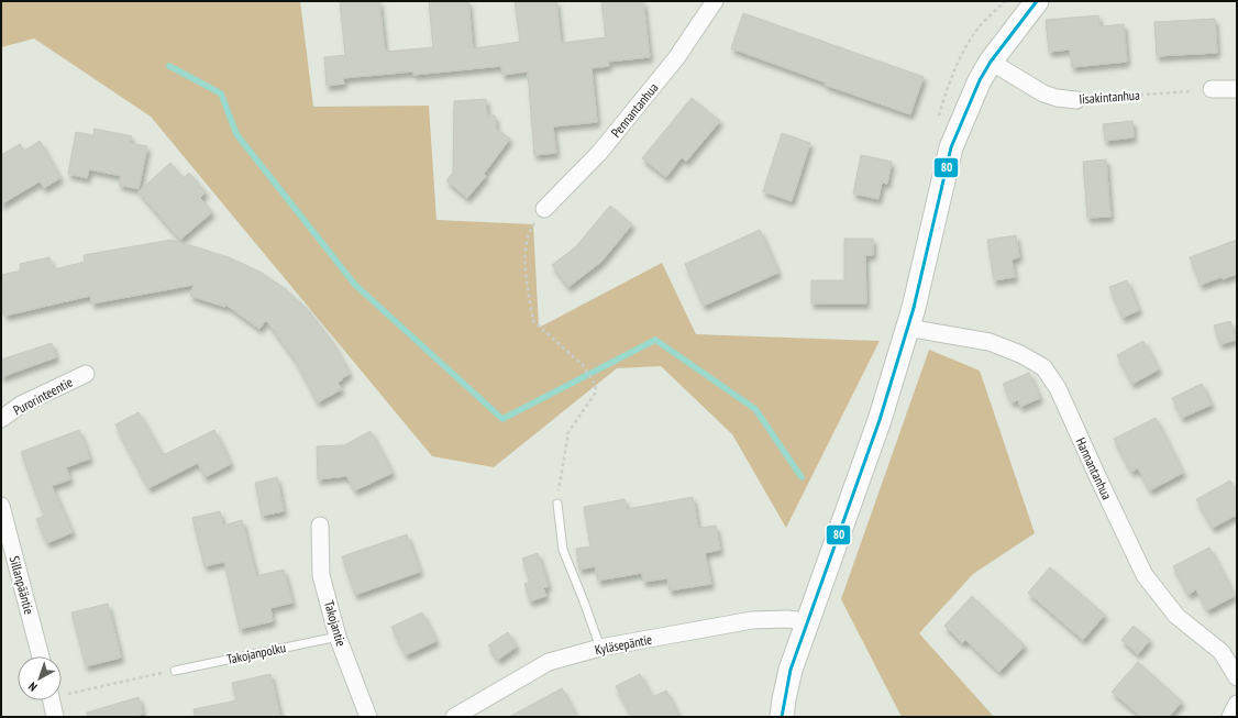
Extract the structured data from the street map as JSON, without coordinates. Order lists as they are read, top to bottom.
{
  "streets": {
    "street": [
      "Iisakintanhua",
      "Pennantanhua",
      "Purorinteentie",
      "Hannantanhua",
      "Sillanpääntie",
      "Takojantie",
      "Kyläsepäntie"
    ],
    "lane": ["Takojanpolku"]
  },
  "crossings": [
    ["Takojantie", "Takojanpolku"]
  ],
  "lines": ["transit line 80"],
  "north": "bottom left"
}
